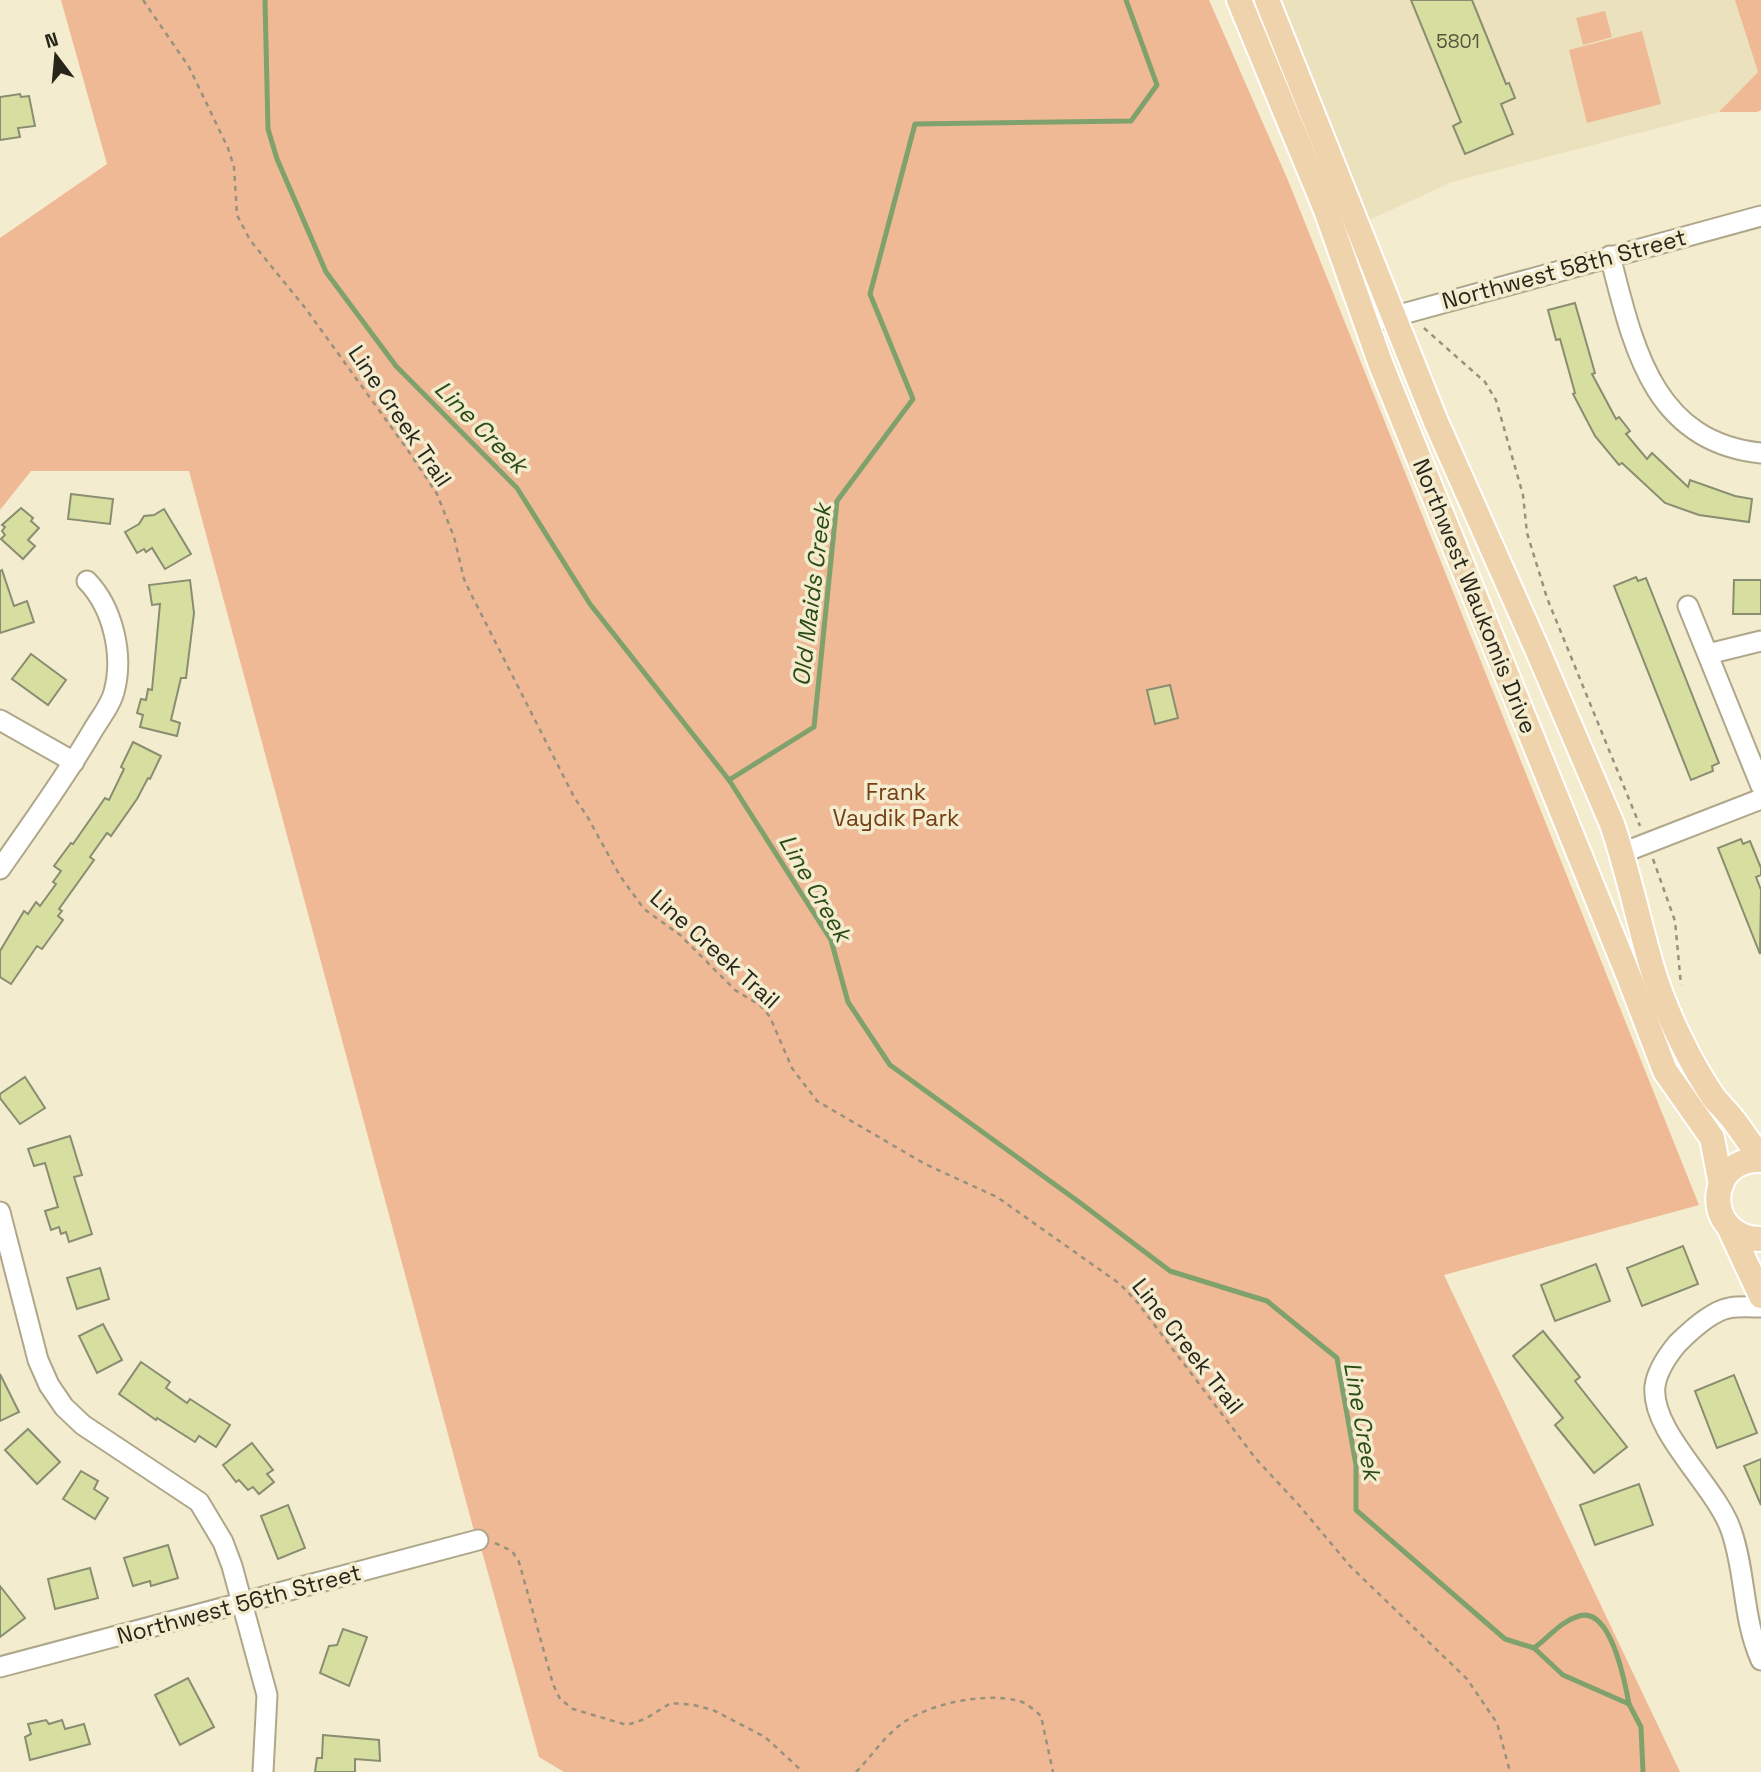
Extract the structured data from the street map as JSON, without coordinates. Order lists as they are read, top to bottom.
{
  "streets": {
    "main road": ["Northwest Waukomis Drive"],
    "street": ["Northwest 58th Street", "Northwest 56th Street"],
    "path": ["Line Creek Trail"]
  },
  "crossings": [
    ["Northwest 58th Street", "Northwest Waukomis Drive"]
  ],
  "water": ["Line Creek", "Old Maids Creek"],
  "parks": ["Frank Vaydik Park"],
  "house_numbers": ["5801"],
  "north": "top"
}
